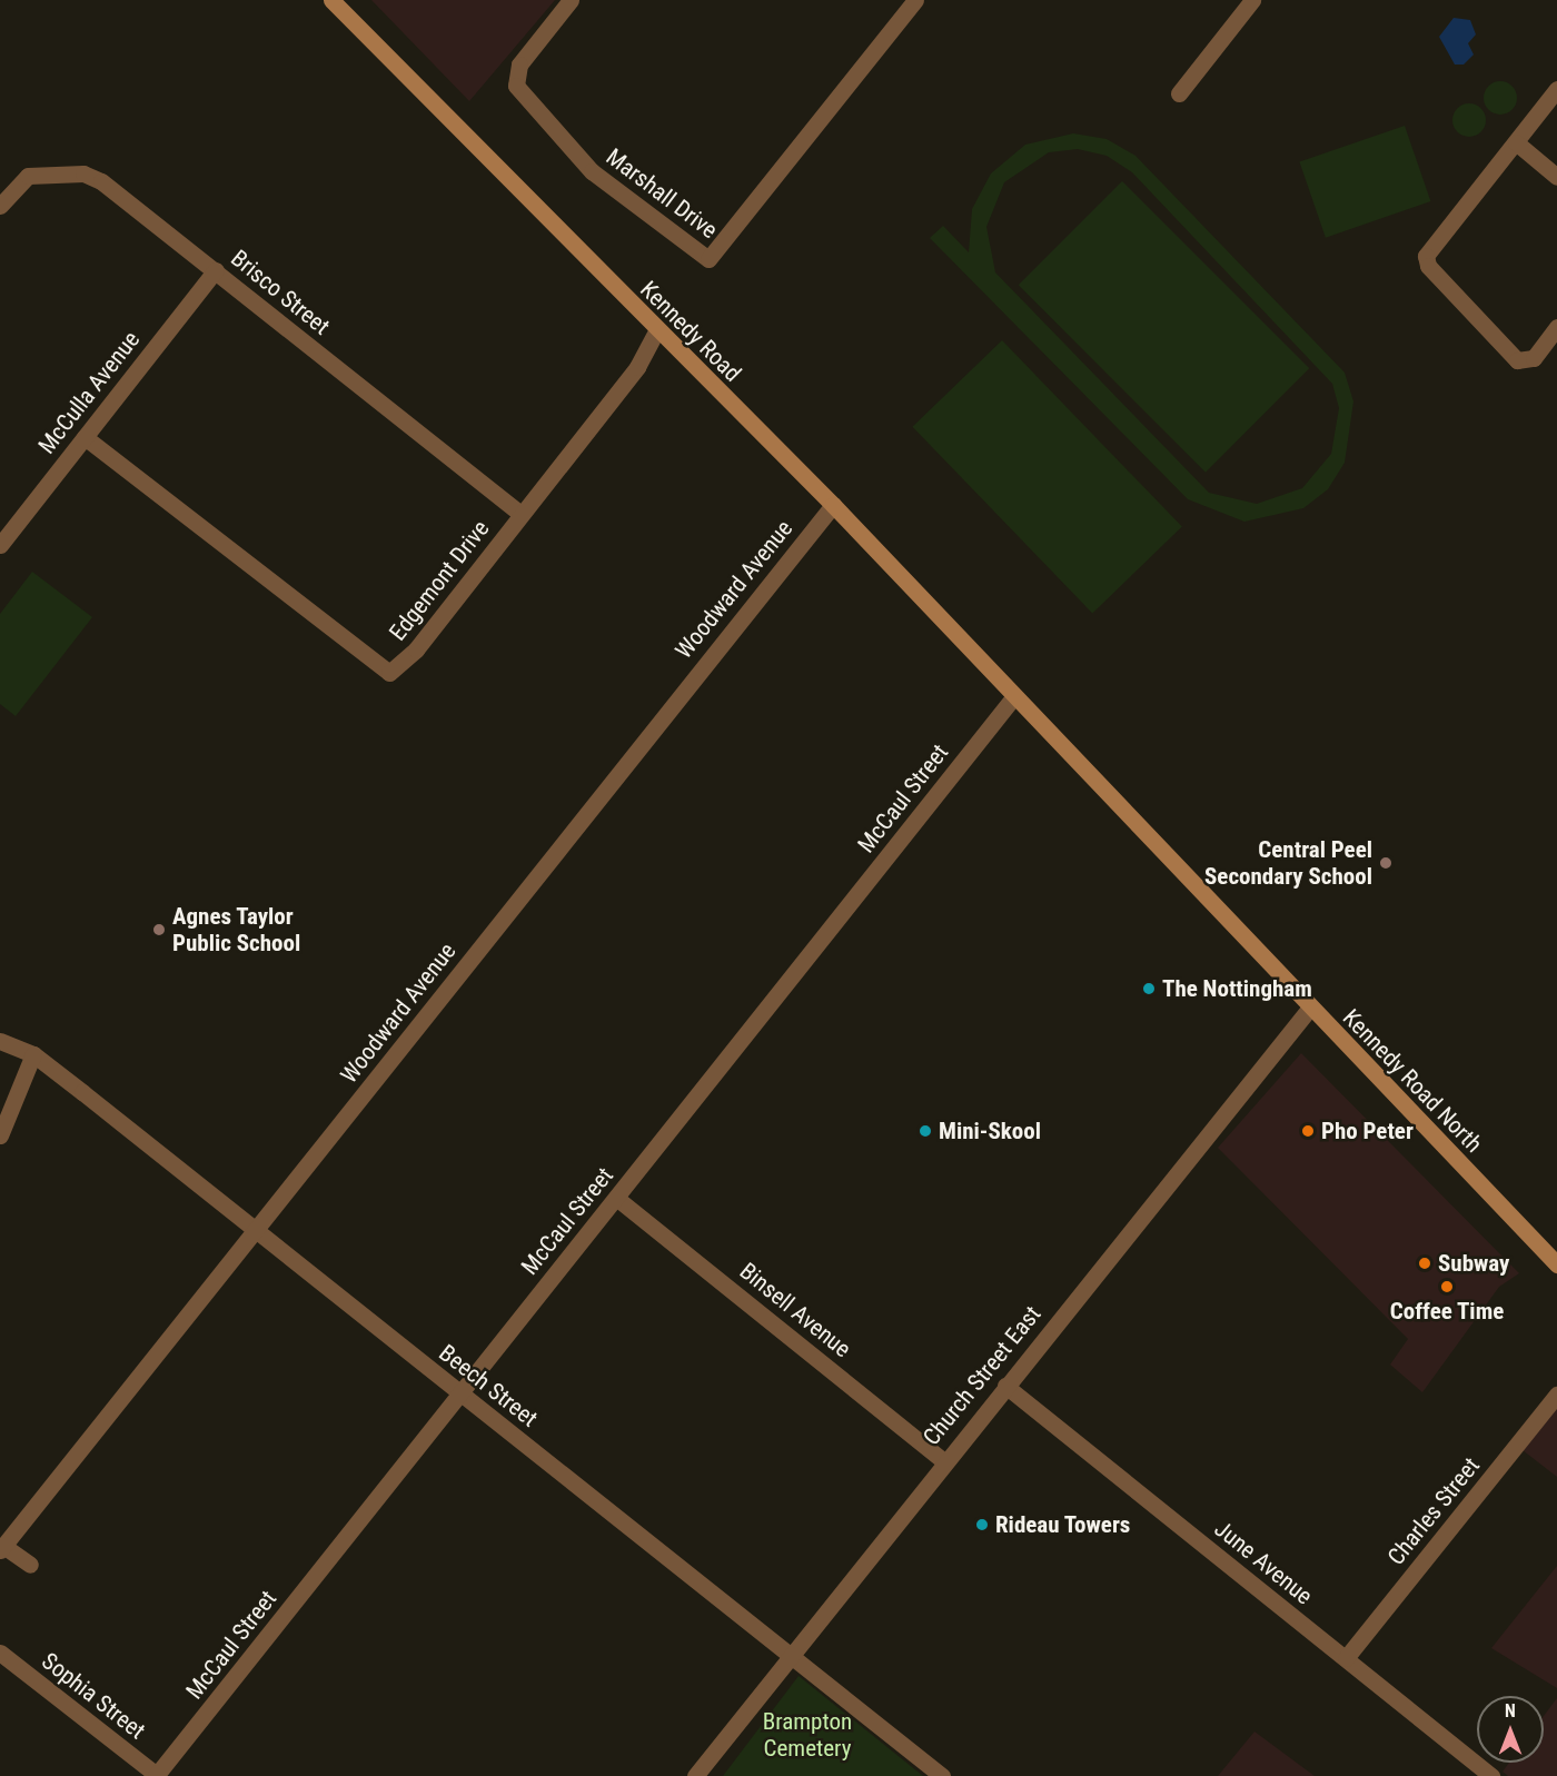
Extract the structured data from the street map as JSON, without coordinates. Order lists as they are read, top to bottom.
{
  "streets": {
    "main road": ["Kennedy Road", "Kennedy Road North"],
    "street": [
      "Marshall Drive",
      "Brisco Street",
      "McCulla Avenue",
      "Edgemont Drive",
      "Woodward Avenue",
      "McCaul Street",
      "Binsell Avenue",
      "Church Street East",
      "Beech Street",
      "Charles Street",
      "June Avenue",
      "Sophia Street"
    ]
  },
  "crossings": [
    ["Brisco Street", "McCulla Avenue"],
    ["Brisco Street", "Edgemont Drive"],
    ["Kennedy Road", "Edgemont Drive"],
    ["Kennedy Road", "Woodward Avenue"],
    ["Kennedy Road", "McCaul Street"],
    ["Kennedy Road", "Kennedy Road North"],
    ["McCulla Avenue", "Edgemont Drive"],
    ["Woodward Avenue", "Beech Street"],
    ["McCaul Street", "Kennedy Road North"],
    ["McCaul Street", "Binsell Avenue"],
    ["McCaul Street", "Beech Street"],
    ["McCaul Street", "Sophia Street"],
    ["Kennedy Road North", "Church Street East"],
    ["Binsell Avenue", "Church Street East"],
    ["Church Street East", "Beech Street"],
    ["Church Street East", "June Avenue"],
    ["Charles Street", "June Avenue"]
  ],
  "parks": ["Brampton Cemetery"],
  "places": [
    "Central Peel Secondary School",
    "Agnes Taylor Public School",
    "The Nottingham",
    "Mini-Skool",
    "Pho Peter",
    "Subway",
    "Coffee Time",
    "Rideau Towers"
  ],
  "north": "top"
}
